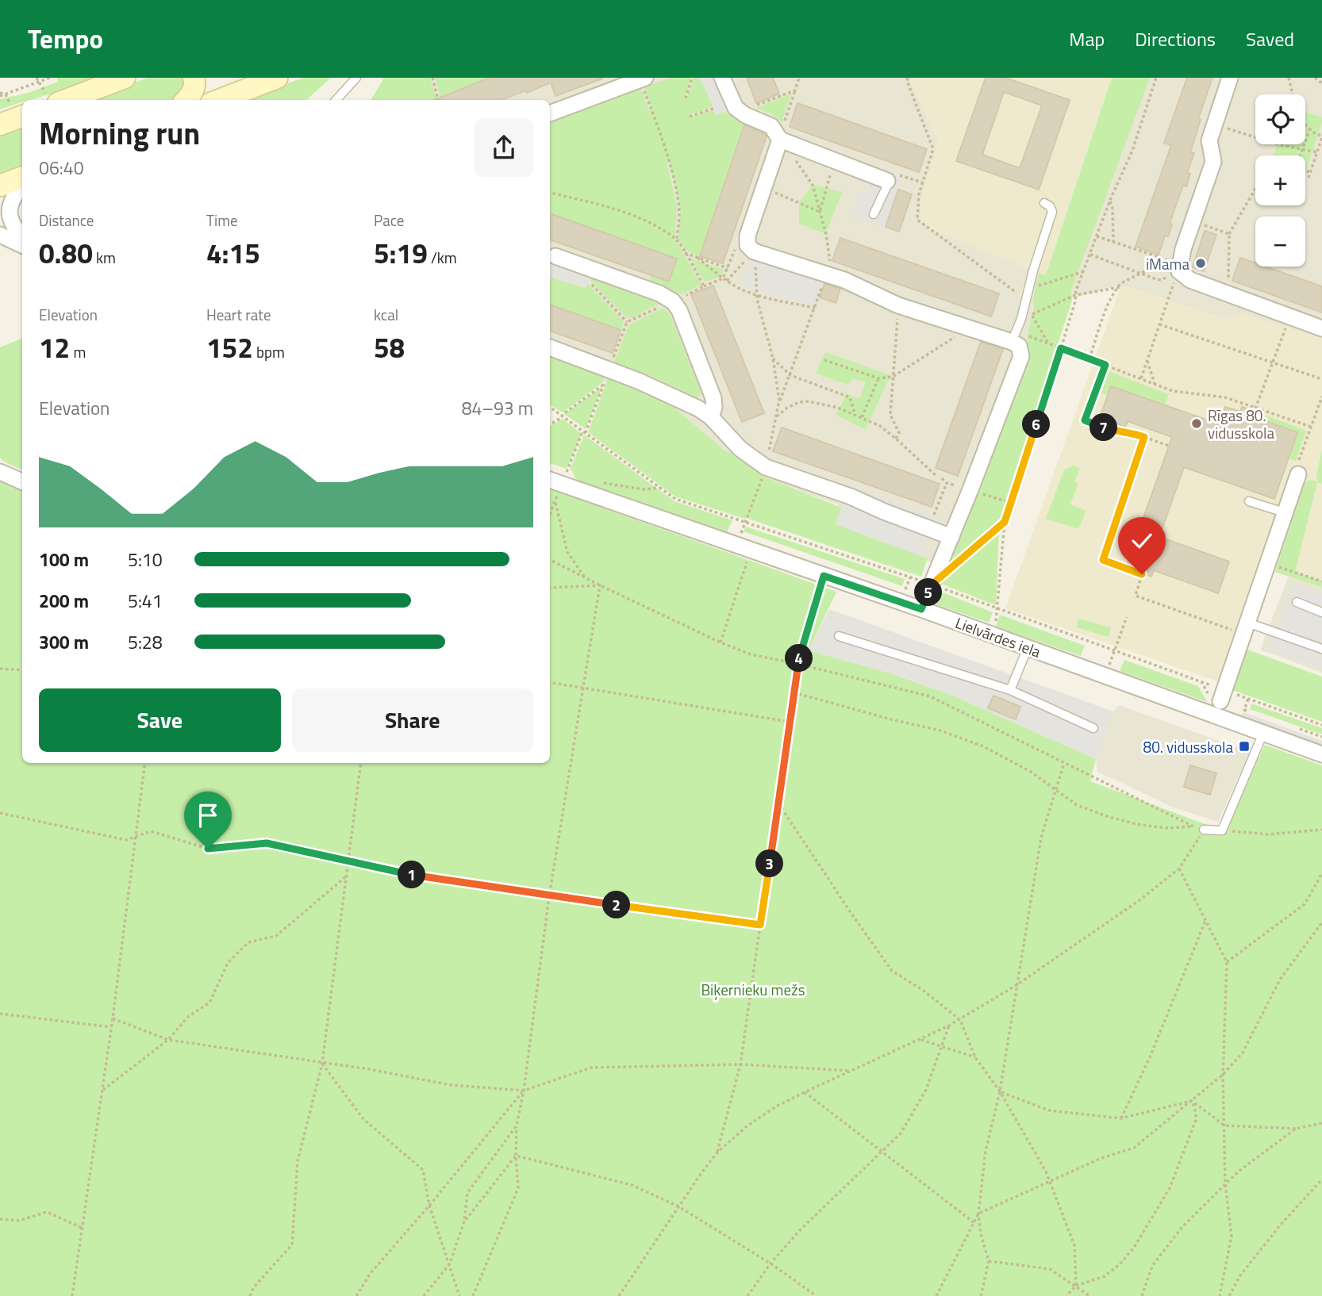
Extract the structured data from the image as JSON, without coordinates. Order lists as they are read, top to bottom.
{
  "streets": {
    "street": ["Lielvārdes iela"]
  },
  "parks": ["Biķernieku mežs"],
  "places": {
    "other": ["iMama", "Rīgas 80. vidusskola"],
    "transit": ["80. vidusskola"]
  },
  "page": {
    "header": "Tempo",
    "nav": ["Map", "Directions", "Saved"],
    "map_buttons": ["+", "−"],
    "heading": ["Morning run", "06:40"],
    "stats": [
      ["Distance", "0.80 km"],
      ["Time", "4:15"],
      ["Pace", "5:19 /km"],
      ["Elevation", "12 m"],
      ["Heart rate", "152 bpm"],
      ["kcal", "58"]
    ],
    "chart": ["Elevation", "84–93 m"],
    "pins": [
      "6",
      "7",
      "5",
      "4",
      "3",
      "1",
      "2"
    ],
    "list": [
      {
        "name": "100 m",
        "note": "5:10"
      },
      {
        "name": "200 m",
        "note": "5:41"
      },
      {
        "name": "300 m",
        "note": "5:28"
      }
    ],
    "buttons": ["Save", "Share"]
  }
}
